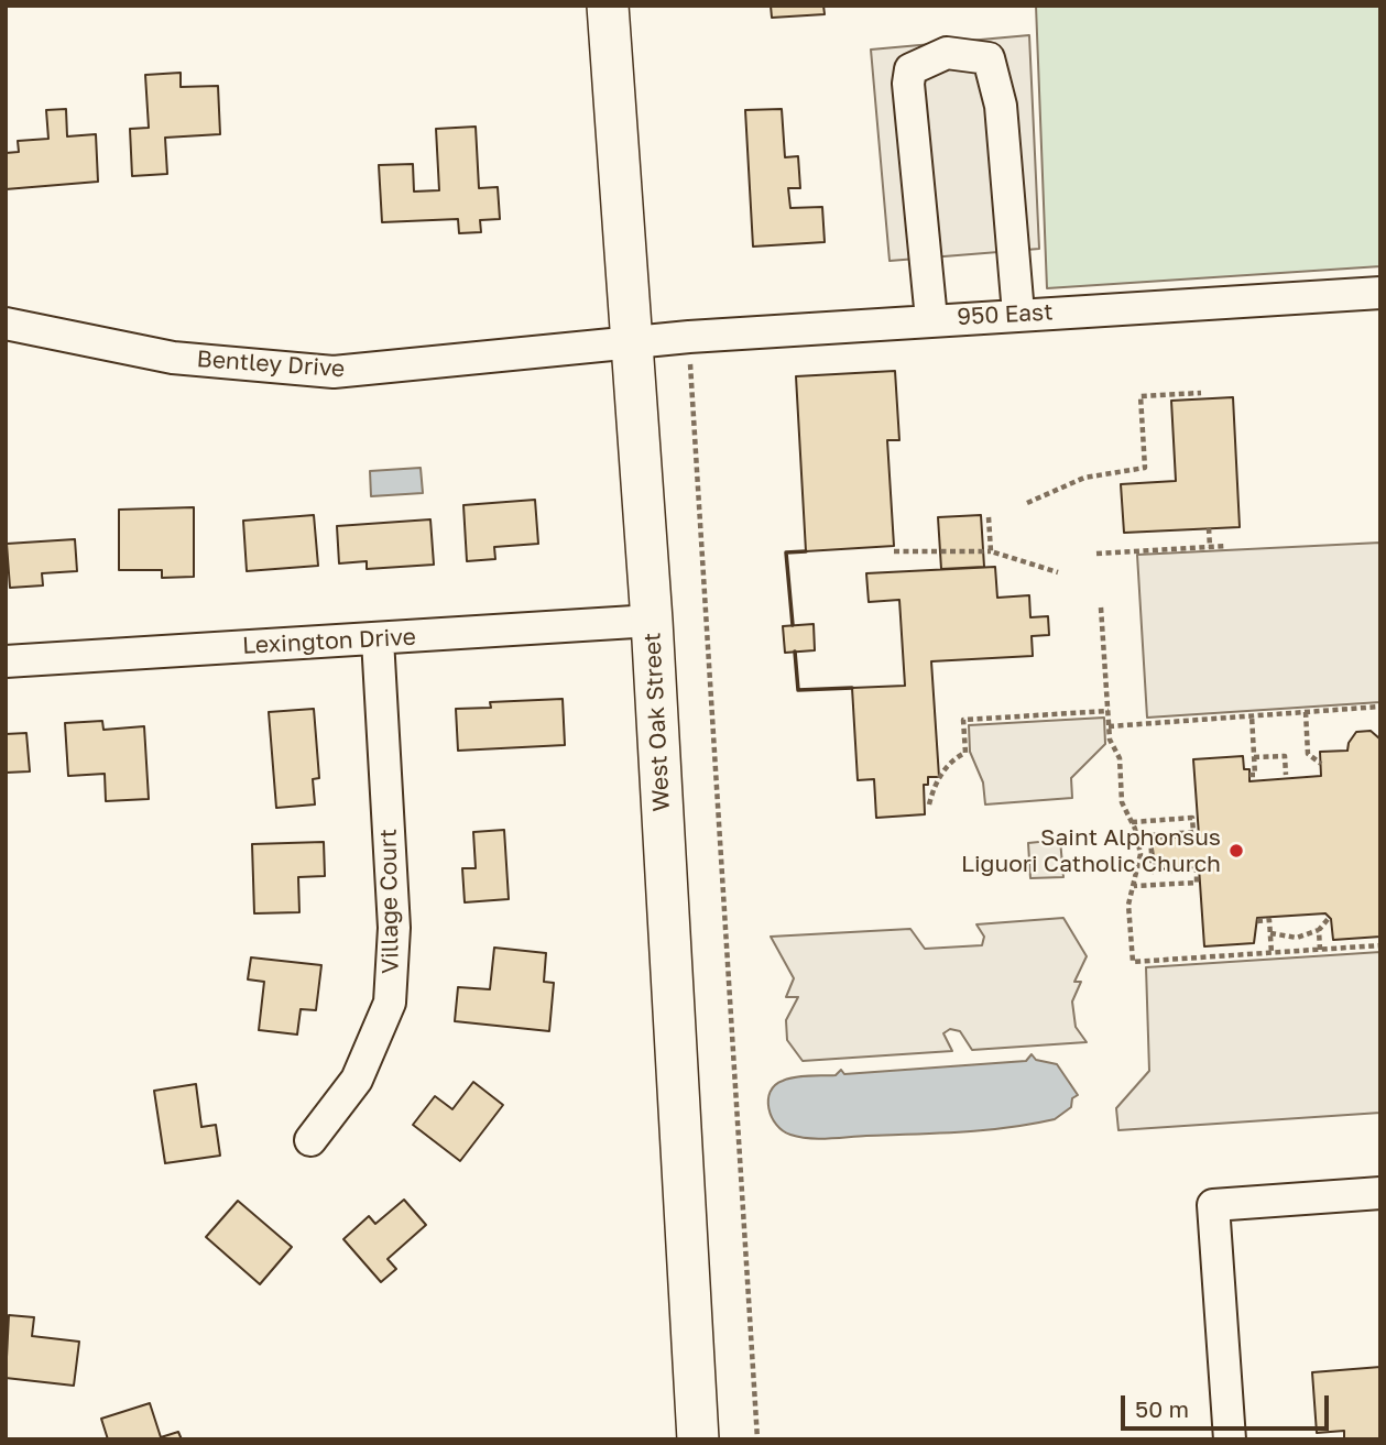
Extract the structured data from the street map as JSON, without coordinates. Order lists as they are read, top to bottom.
{
  "streets": {
    "main road": ["West Oak Street"],
    "street": [
      "950 East",
      "Bentley Drive",
      "Lexington Drive",
      "Village Court"
    ]
  },
  "crossings": [
    ["950 East", "Bentley Drive"],
    ["950 East", "West Oak Street"],
    ["Bentley Drive", "West Oak Street"],
    ["Lexington Drive", "West Oak Street"],
    ["Lexington Drive", "Village Court"]
  ],
  "places": ["Saint Alphonsus Liguori Catholic Church"],
  "scale_bar": "50 m"
}
